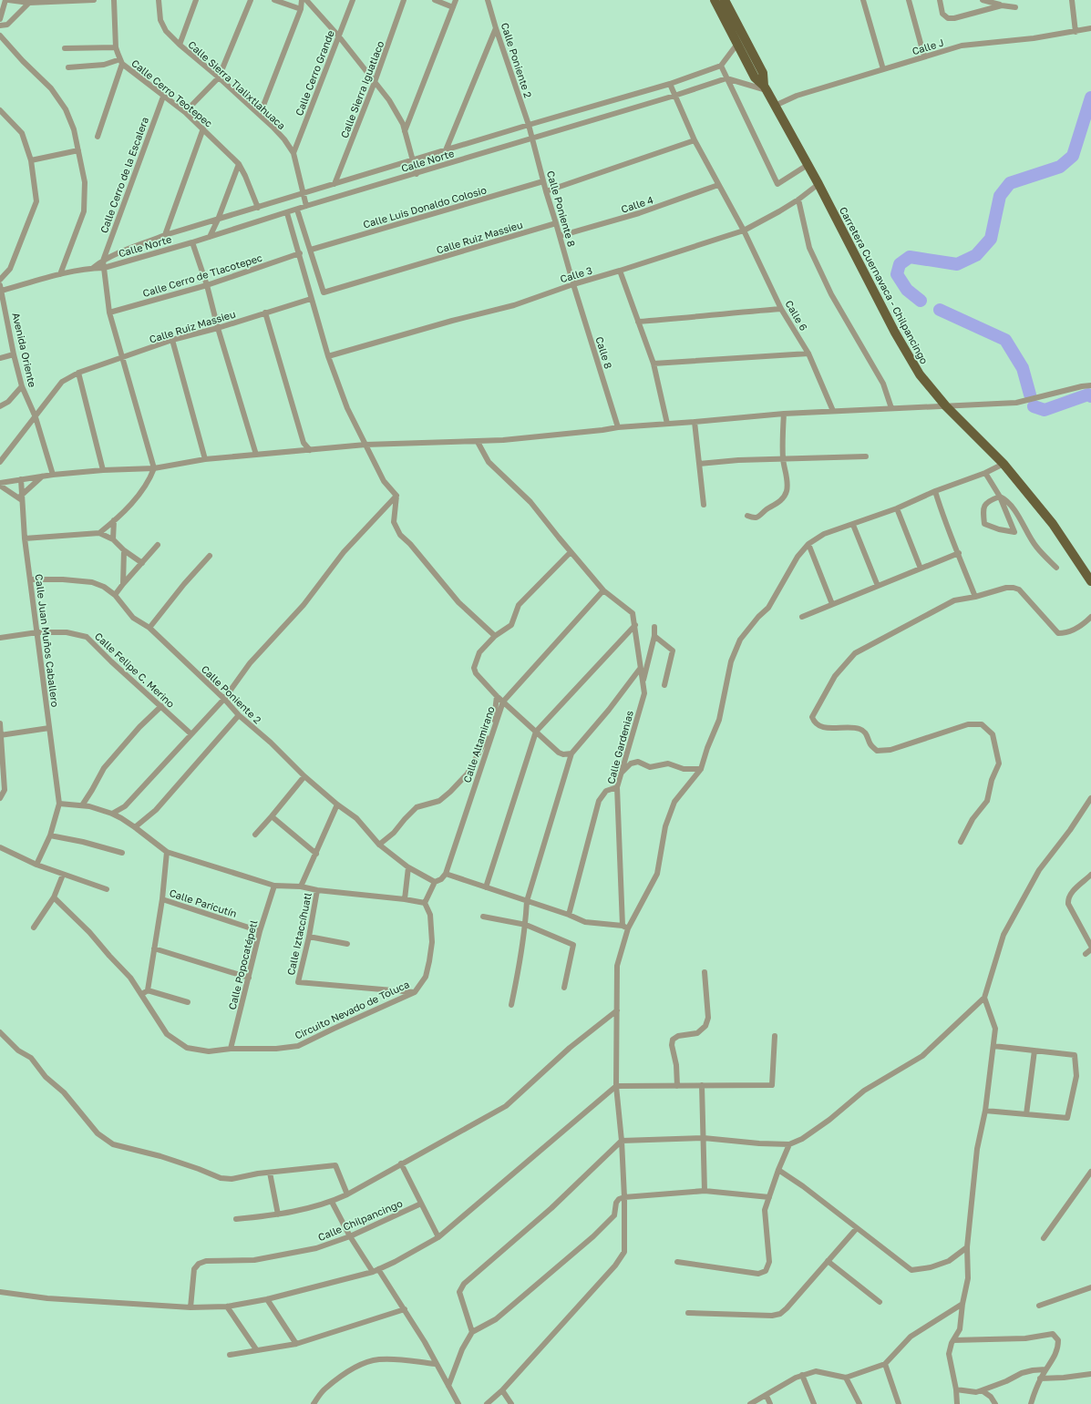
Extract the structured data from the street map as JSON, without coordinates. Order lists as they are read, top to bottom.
{
  "streets": {
    "main road": ["Carretera Cuernavaca - Chilpancingo"],
    "street": [
      "Calle J",
      "Calle Poniente 2",
      "Calle Cerro Grande",
      "Calle Sierra Tlalixtlahuaca",
      "Calle Sierra Iguatlaco",
      "Calle Cerro Teotepec",
      "Calle Norte",
      "Calle Cerro de la Escalera",
      "Calle 4",
      "Calle Luis Donaldo Colosio",
      "Calle Poniente 8",
      "Calle Ruiz Massieu",
      "Calle 3",
      "Calle Cerro de Tlacotepec",
      "Calle 6",
      "Avenida Oriente",
      "Calle 8",
      "Calle Juan Muños Caballero",
      "Calle Felipe C. Merino",
      "Calle Altamirano",
      "Calle Gardenias",
      "Calle Paricutín",
      "Calle Iztaccíhuatl",
      "Calle Popocatépetl",
      "Circuito Nevado de Toluca",
      "Calle Chilpancingo"
    ]
  },
  "crossings": [
    ["Calle J", "Carretera Cuernavaca - Chilpancingo"],
    ["Calle Poniente 2", "Calle Norte"],
    ["Calle Poniente 2", "Calle Poniente 8"],
    ["Calle Poniente 2", "Calle Juan Muños Caballero"],
    ["Calle Cerro Grande", "Calle Sierra Tlalixtlahuaca"],
    ["Calle Sierra Tlalixtlahuaca", "Calle Norte"],
    ["Calle Sierra Iguatlaco", "Calle Norte"],
    ["Calle Cerro Teotepec", "Calle Norte"],
    ["Calle Cerro Teotepec", "Calle Cerro de la Escalera"],
    ["Calle Norte", "Calle Cerro de la Escalera"],
    ["Calle Norte", "Calle Poniente 8"],
    ["Calle Norte", "Calle 6"],
    ["Calle Norte", "Avenida Oriente"],
    ["Calle 4", "Calle Poniente 8"],
    ["Calle 4", "Calle 6"],
    ["Calle Luis Donaldo Colosio", "Calle Poniente 8"],
    ["Calle Luis Donaldo Colosio", "Calle Ruiz Massieu"],
    ["Calle Poniente 8", "Calle Ruiz Massieu"],
    ["Calle Poniente 8", "Calle 3"],
    ["Calle Poniente 8", "Calle 8"],
    ["Calle Ruiz Massieu", "Avenida Oriente"],
    ["Calle 3", "Carretera Cuernavaca - Chilpancingo"],
    ["Calle 3", "Calle 6"],
    ["Calle 3", "Calle 8"],
    ["Calle Juan Muños Caballero", "Calle Felipe C. Merino"],
    ["Calle Altamirano", "Calle Gardenias"],
    ["Calle Paricutín", "Calle Popocatépetl"],
    ["Calle Iztaccíhuatl", "Circuito Nevado de Toluca"],
    ["Calle Popocatépetl", "Circuito Nevado de Toluca"]
  ]
}
